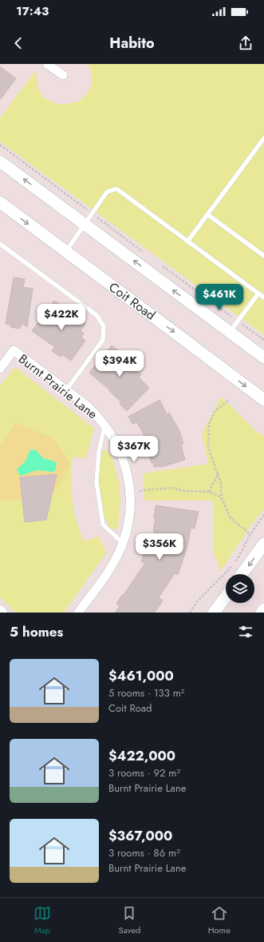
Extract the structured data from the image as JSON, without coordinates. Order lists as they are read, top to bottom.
{
  "streets": {
    "main road": ["Coit Road"],
    "street": ["Burnt Prairie Lane"]
  },
  "page": {
    "status": "17:43",
    "header": "Habito",
    "price": [
      "$461K",
      "$422K",
      "$394K",
      "$367K",
      "$356K"
    ],
    "heading": "5 homes",
    "list": [
      {
        "name": "$461,000",
        "note": "5 rooms · 133 m² · Coit Road"
      },
      {
        "name": "$422,000",
        "note": "3 rooms · 92 m² · Burnt Prairie Lane"
      },
      {
        "name": "$367,000",
        "note": "3 rooms · 86 m² · Burnt Prairie Lane"
      }
    ],
    "tabs": ["Map", "Saved", "Home"]
  }
}
